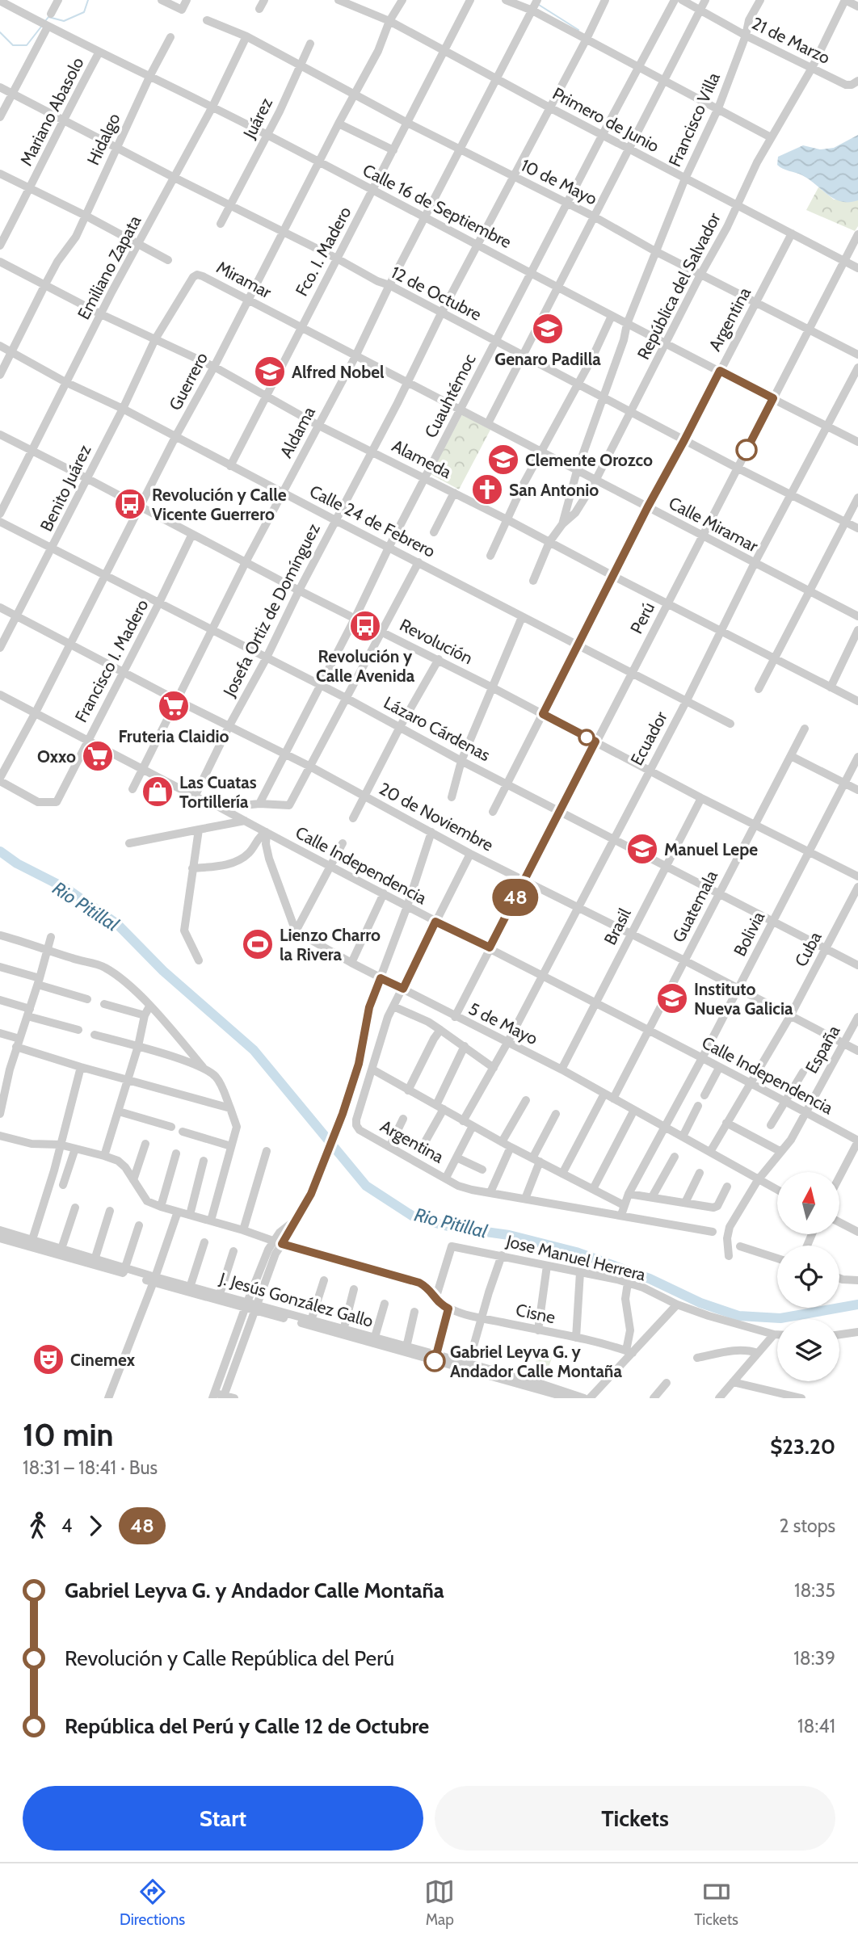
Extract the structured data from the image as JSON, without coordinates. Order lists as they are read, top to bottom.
{
  "streets": {
    "street": [
      "21 de Marzo",
      "Mariano Abasolo",
      "Juárez",
      "Primero de Junio",
      "Francisco Villa",
      "Hidalgo",
      "10 de Mayo",
      "Calle 16 de Septiembre",
      "Fco. I. Madero",
      "Emiliano Zapata",
      "Miramar",
      "República del Salvador",
      "12 de Octubre",
      "Argentina",
      "Guerrero",
      "Cuauhtémoc",
      "Aldama",
      "Alameda",
      "Benito Juárez",
      "Calle 24 de Febrero",
      "Calle Miramar",
      "Josefa Ortiz de Domínguez",
      "Perú",
      "Revolución",
      "Francisco I. Madero",
      "Lázaro Cárdenas",
      "Ecuador",
      "20 de Noviembre",
      "Calle Independencia",
      "Guatemala",
      "Brasil",
      "Bolivia",
      "Cuba",
      "5 de Mayo",
      "España",
      "Jose Manuel Herrera",
      "J. Jesús González Gallo",
      "Cisne"
    ]
  },
  "crossings": [
    ["21 de Marzo", "Francisco Villa"],
    ["21 de Marzo", "República del Salvador"],
    ["Mariano Abasolo", "Calle 16 de Septiembre"],
    ["Mariano Abasolo", "12 de Octubre"],
    ["Juárez", "10 de Mayo"],
    ["Juárez", "Calle 16 de Septiembre"],
    ["Juárez", "12 de Octubre"],
    ["Primero de Junio", "Francisco Villa"],
    ["Primero de Junio", "Fco. I. Madero"],
    ["Primero de Junio", "República del Salvador"],
    ["Primero de Junio", "Argentina"],
    ["Primero de Junio", "Guerrero"],
    ["Primero de Junio", "Cuauhtémoc"],
    ["Primero de Junio", "Aldama"],
    ["Primero de Junio", "Josefa Ortiz de Domínguez"],
    ["Primero de Junio", "Perú"],
    ["Francisco Villa", "10 de Mayo"],
    ["Francisco Villa", "Calle 16 de Septiembre"],
    ["Francisco Villa", "República del Salvador"],
    ["Francisco Villa", "12 de Octubre"],
    ["Francisco Villa", "Calle Miramar"],
    ["Hidalgo", "Calle 16 de Septiembre"],
    ["Hidalgo", "12 de Octubre"],
    ["Hidalgo", "Alameda"],
    ["Hidalgo", "Calle 24 de Febrero"],
    ["10 de Mayo", "Fco. I. Madero"],
    ["10 de Mayo", "Emiliano Zapata"],
    ["10 de Mayo", "República del Salvador"],
    ["10 de Mayo", "Argentina"],
    ["10 de Mayo", "Guerrero"],
    ["10 de Mayo", "Cuauhtémoc"],
    ["10 de Mayo", "Aldama"],
    ["10 de Mayo", "Josefa Ortiz de Domínguez"],
    ["10 de Mayo", "Perú"],
    ["Calle 16 de Septiembre", "Fco. I. Madero"],
    ["Calle 16 de Septiembre", "Emiliano Zapata"],
    ["Calle 16 de Septiembre", "República del Salvador"],
    ["Calle 16 de Septiembre", "Argentina"],
    ["Calle 16 de Septiembre", "Guerrero"],
    ["Calle 16 de Septiembre", "Cuauhtémoc"],
    ["Calle 16 de Septiembre", "Aldama"],
    ["Calle 16 de Septiembre", "Josefa Ortiz de Domínguez"],
    ["Calle 16 de Septiembre", "Perú"],
    ["Calle 16 de Septiembre", "Ecuador"],
    ["Fco. I. Madero", "Miramar"],
    ["Fco. I. Madero", "12 de Octubre"],
    ["Fco. I. Madero", "Alameda"],
    ["Fco. I. Madero", "Calle 24 de Febrero"],
    ["Emiliano Zapata", "12 de Octubre"],
    ["Emiliano Zapata", "Alameda"],
    ["Emiliano Zapata", "Calle 24 de Febrero"],
    ["Emiliano Zapata", "Revolución"],
    ["Miramar", "Guerrero"],
    ["Miramar", "Aldama"],
    ["Miramar", "Alameda"],
    ["Miramar", "Benito Juárez"],
    ["Miramar", "Calle Miramar"],
    ["República del Salvador", "12 de Octubre"],
    ["República del Salvador", "Alameda"],
    ["República del Salvador", "Calle Miramar"],
    ["12 de Octubre", "Argentina"],
    ["12 de Octubre", "Guerrero"],
    ["12 de Octubre", "Cuauhtémoc"],
    ["12 de Octubre", "Aldama"],
    ["12 de Octubre", "Josefa Ortiz de Domínguez"],
    ["12 de Octubre", "Perú"],
    ["12 de Octubre", "Ecuador"],
    ["Argentina", "Alameda"],
    ["Argentina", "Calle 24 de Febrero"],
    ["Argentina", "Calle Miramar"],
    ["Argentina", "Revolución"],
    ["Argentina", "Lázaro Cárdenas"],
    ["Argentina", "20 de Noviembre"],
    ["Argentina", "Calle Independencia"],
    ["Argentina", "Bolivia"],
    ["Argentina", "5 de Mayo"],
    ["Guerrero", "Alameda"],
    ["Guerrero", "Calle 24 de Febrero"],
    ["Guerrero", "Revolución"],
    ["Guerrero", "Francisco I. Madero"],
    ["Guerrero", "Lázaro Cárdenas"],
    ["Guerrero", "20 de Noviembre"],
    ["Guerrero", "Calle Independencia"],
    ["Cuauhtémoc", "Alameda"],
    ["Cuauhtémoc", "Calle 24 de Febrero"],
    ["Cuauhtémoc", "Calle Miramar"],
    ["Cuauhtémoc", "Revolución"],
    ["Cuauhtémoc", "Lázaro Cárdenas"],
    ["Cuauhtémoc", "20 de Noviembre"],
    ["Aldama", "Alameda"],
    ["Aldama", "Calle 24 de Febrero"],
    ["Aldama", "Revolución"],
    ["Aldama", "Lázaro Cárdenas"],
    ["Aldama", "20 de Noviembre"],
    ["Aldama", "Calle Independencia"],
    ["Alameda", "Benito Juárez"],
    ["Alameda", "Josefa Ortiz de Domínguez"],
    ["Alameda", "Perú"],
    ["Alameda", "Ecuador"],
    ["Benito Juárez", "Calle 24 de Febrero"],
    ["Benito Juárez", "Revolución"],
    ["Benito Juárez", "Lázaro Cárdenas"],
    ["Benito Juárez", "20 de Noviembre"],
    ["Calle 24 de Febrero", "Josefa Ortiz de Domínguez"],
    ["Calle 24 de Febrero", "Perú"],
    ["Calle 24 de Febrero", "Ecuador"],
    ["Calle Miramar", "Josefa Ortiz de Domínguez"],
    ["Calle Miramar", "Perú"],
    ["Calle Miramar", "Ecuador"],
    ["Josefa Ortiz de Domínguez", "Revolución"],
    ["Josefa Ortiz de Domínguez", "Lázaro Cárdenas"],
    ["Josefa Ortiz de Domínguez", "20 de Noviembre"],
    ["Josefa Ortiz de Domínguez", "Calle Independencia"],
    ["Perú", "Revolución"],
    ["Perú", "Lázaro Cárdenas"],
    ["Perú", "20 de Noviembre"],
    ["Perú", "Calle Independencia"],
    ["Perú", "5 de Mayo"],
    ["Revolución", "Francisco I. Madero"],
    ["Revolución", "Ecuador"],
    ["Revolución", "Guatemala"],
    ["Revolución", "Brasil"],
    ["Revolución", "Bolivia"],
    ["Francisco I. Madero", "Lázaro Cárdenas"],
    ["Francisco I. Madero", "20 de Noviembre"],
    ["Francisco I. Madero", "Calle Independencia"],
    ["Lázaro Cárdenas", "Ecuador"],
    ["Lázaro Cárdenas", "Guatemala"],
    ["Lázaro Cárdenas", "Brasil"],
    ["Lázaro Cárdenas", "Bolivia"],
    ["Lázaro Cárdenas", "Cuba"],
    ["Ecuador", "20 de Noviembre"],
    ["Ecuador", "Calle Independencia"],
    ["Ecuador", "5 de Mayo"],
    ["20 de Noviembre", "Guatemala"],
    ["20 de Noviembre", "Brasil"],
    ["20 de Noviembre", "Bolivia"],
    ["20 de Noviembre", "Cuba"],
    ["20 de Noviembre", "España"],
    ["Calle Independencia", "Guatemala"],
    ["Calle Independencia", "Brasil"],
    ["Calle Independencia", "Bolivia"],
    ["Calle Independencia", "Cuba"],
    ["Calle Independencia", "España"],
    ["Guatemala", "5 de Mayo"],
    ["Brasil", "5 de Mayo"],
    ["Bolivia", "5 de Mayo"],
    ["Cuba", "5 de Mayo"],
    ["5 de Mayo", "España"],
    ["Jose Manuel Herrera", "Cisne"]
  ],
  "water": ["Rio Pitillal"],
  "places": {
    "school or university": [
      "Genaro Padilla",
      "Alfred Nobel",
      "Clemente Orozco",
      "Manuel Lepe",
      "Instituto Nueva Galicia"
    ],
    "church": ["San Antonio"],
    "bus stop": ["Revolución y Calle Vicente Guerrero", "Revolución y Calle Avenida"],
    "supermarket": ["Fruteria Claidio", "Oxxo"],
    "shop": ["Las Cuatas Tortillería"],
    "sports": ["Lienzo Charro la Rivera"],
    "theatre": ["Cinemex"],
    "other": ["Gabriel Leyva G. y Andador Calle Montaña"]
  },
  "lines": ["bus line 48"],
  "north": "top",
  "page": {
    "on_map": "48",
    "heading": ["10 min", "18:31 – 18:41 · Bus", "$23.20"],
    "legs": ["4", "48", "2 stops"],
    "list": [
      {
        "name": "Gabriel Leyva G. y Andador Calle Montaña",
        "value": "18:35"
      },
      {
        "name": "Revolución y Calle República del Perú",
        "value": "18:39"
      },
      {
        "name": "República del Perú y Calle 12 de Octubre",
        "value": "18:41"
      }
    ],
    "buttons": ["Start", "Tickets"],
    "tabs": ["Directions", "Map", "Tickets"]
  }
}
